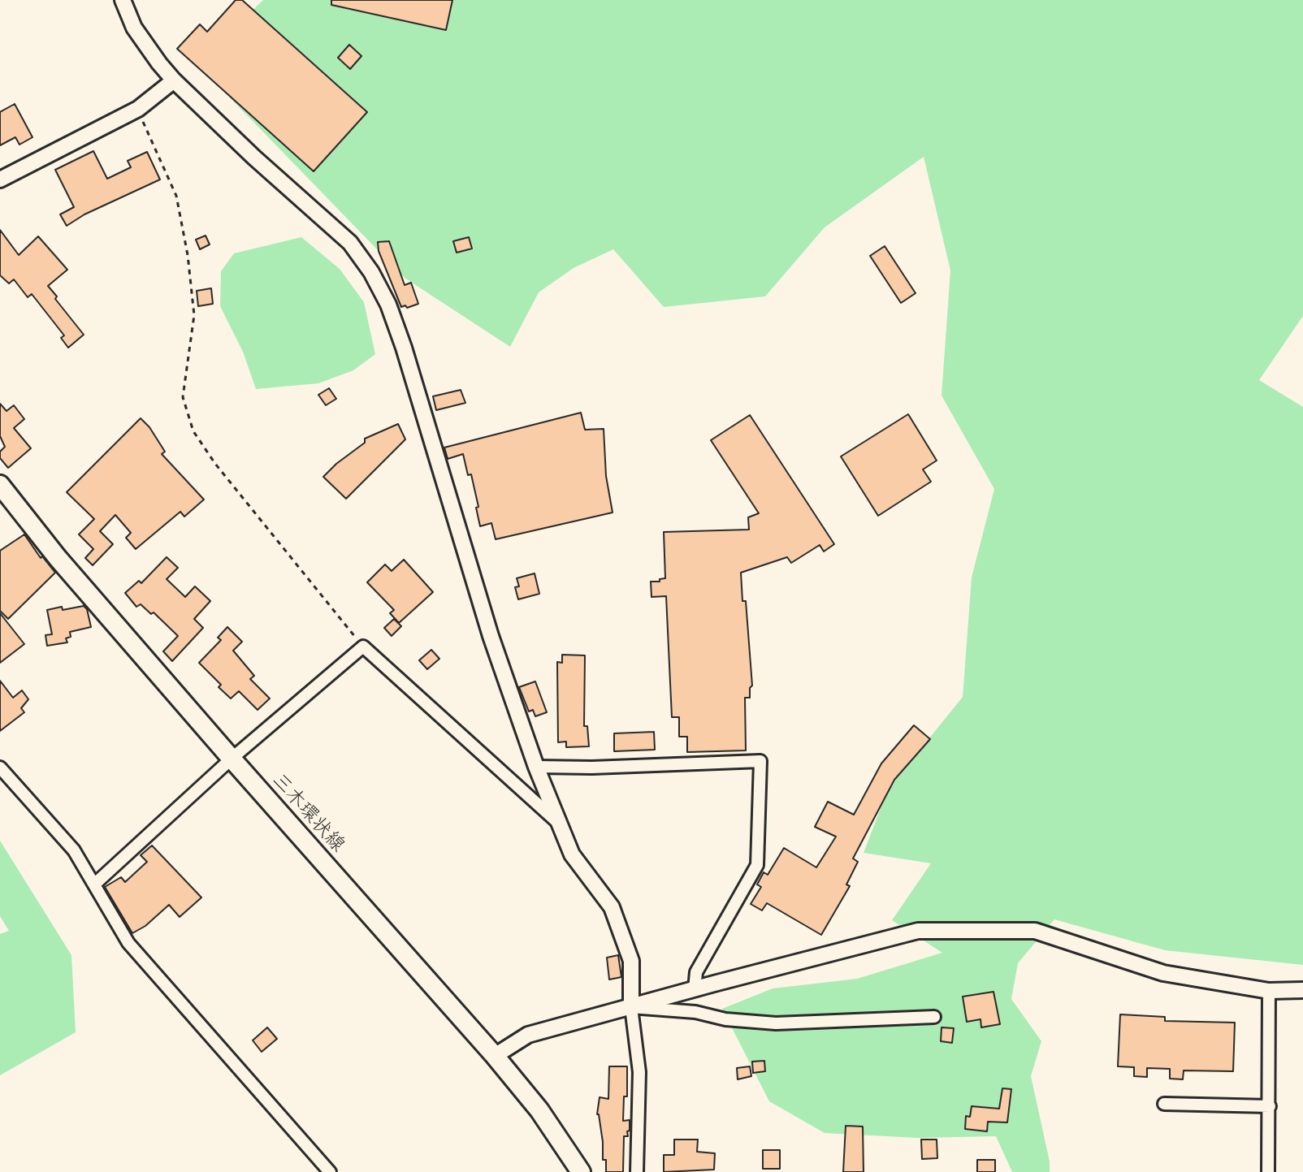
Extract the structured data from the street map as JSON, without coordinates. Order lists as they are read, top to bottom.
{
  "streets": {
    "main road": ["三木環状線"]
  }
}
